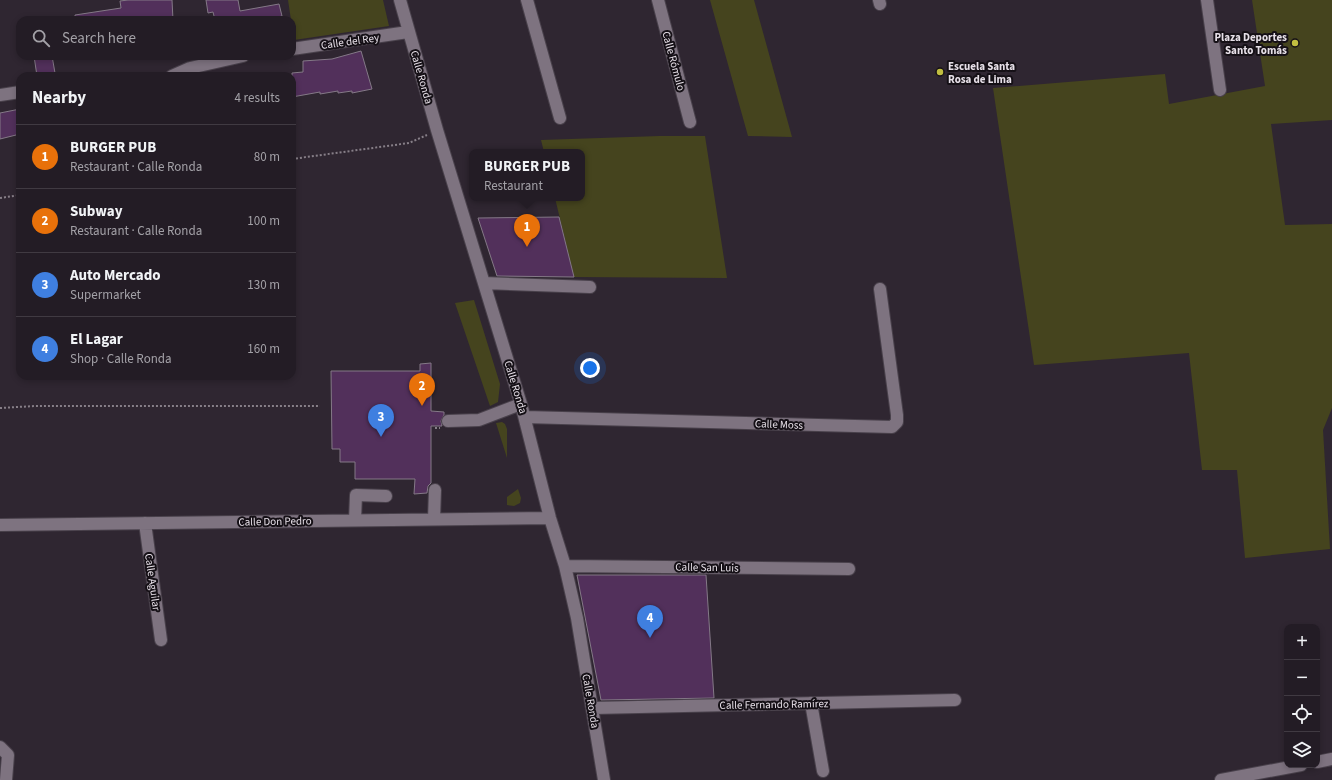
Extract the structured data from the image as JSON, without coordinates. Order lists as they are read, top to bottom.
{
  "streets": {
    "street": [
      "Calle del Rey",
      "Calle Rómulo",
      "Calle Ronda",
      "Calle Moss",
      "Calle Don Pedro",
      "Calle San Luis",
      "Calle Aguilar",
      "Calle Fernando Ramírez"
    ]
  },
  "crossings": [
    ["Calle del Rey", "Calle Ronda"],
    ["Calle Ronda", "Calle Moss"],
    ["Calle Ronda", "Calle Don Pedro"],
    ["Calle Ronda", "Calle San Luis"],
    ["Calle Ronda", "Calle Fernando Ramírez"],
    ["Calle Don Pedro", "Calle Aguilar"]
  ],
  "places": ["Plaza Deportes Santo Tomás", "Escuela Santa Rosa de Lima"],
  "page": {
    "search": "Search here",
    "heading": ["Nearby", "4 results"],
    "list": [
      {
        "mark": "1",
        "name": "BURGER PUB",
        "note": "Restaurant · Calle Ronda",
        "value": "80 m"
      },
      {
        "mark": "2",
        "name": "Subway",
        "note": "Restaurant · Calle Ronda",
        "value": "100 m"
      },
      {
        "mark": "3",
        "name": "Auto Mercado",
        "note": "Supermarket",
        "value": "130 m"
      },
      {
        "mark": "4",
        "name": "El Lagar",
        "note": "Shop · Calle Ronda",
        "value": "160 m"
      }
    ],
    "popup": ["BURGER PUB", "Restaurant"],
    "pins": [
      "1",
      "2",
      "3",
      "4"
    ],
    "map_buttons": ["+", "−"]
  }
}
